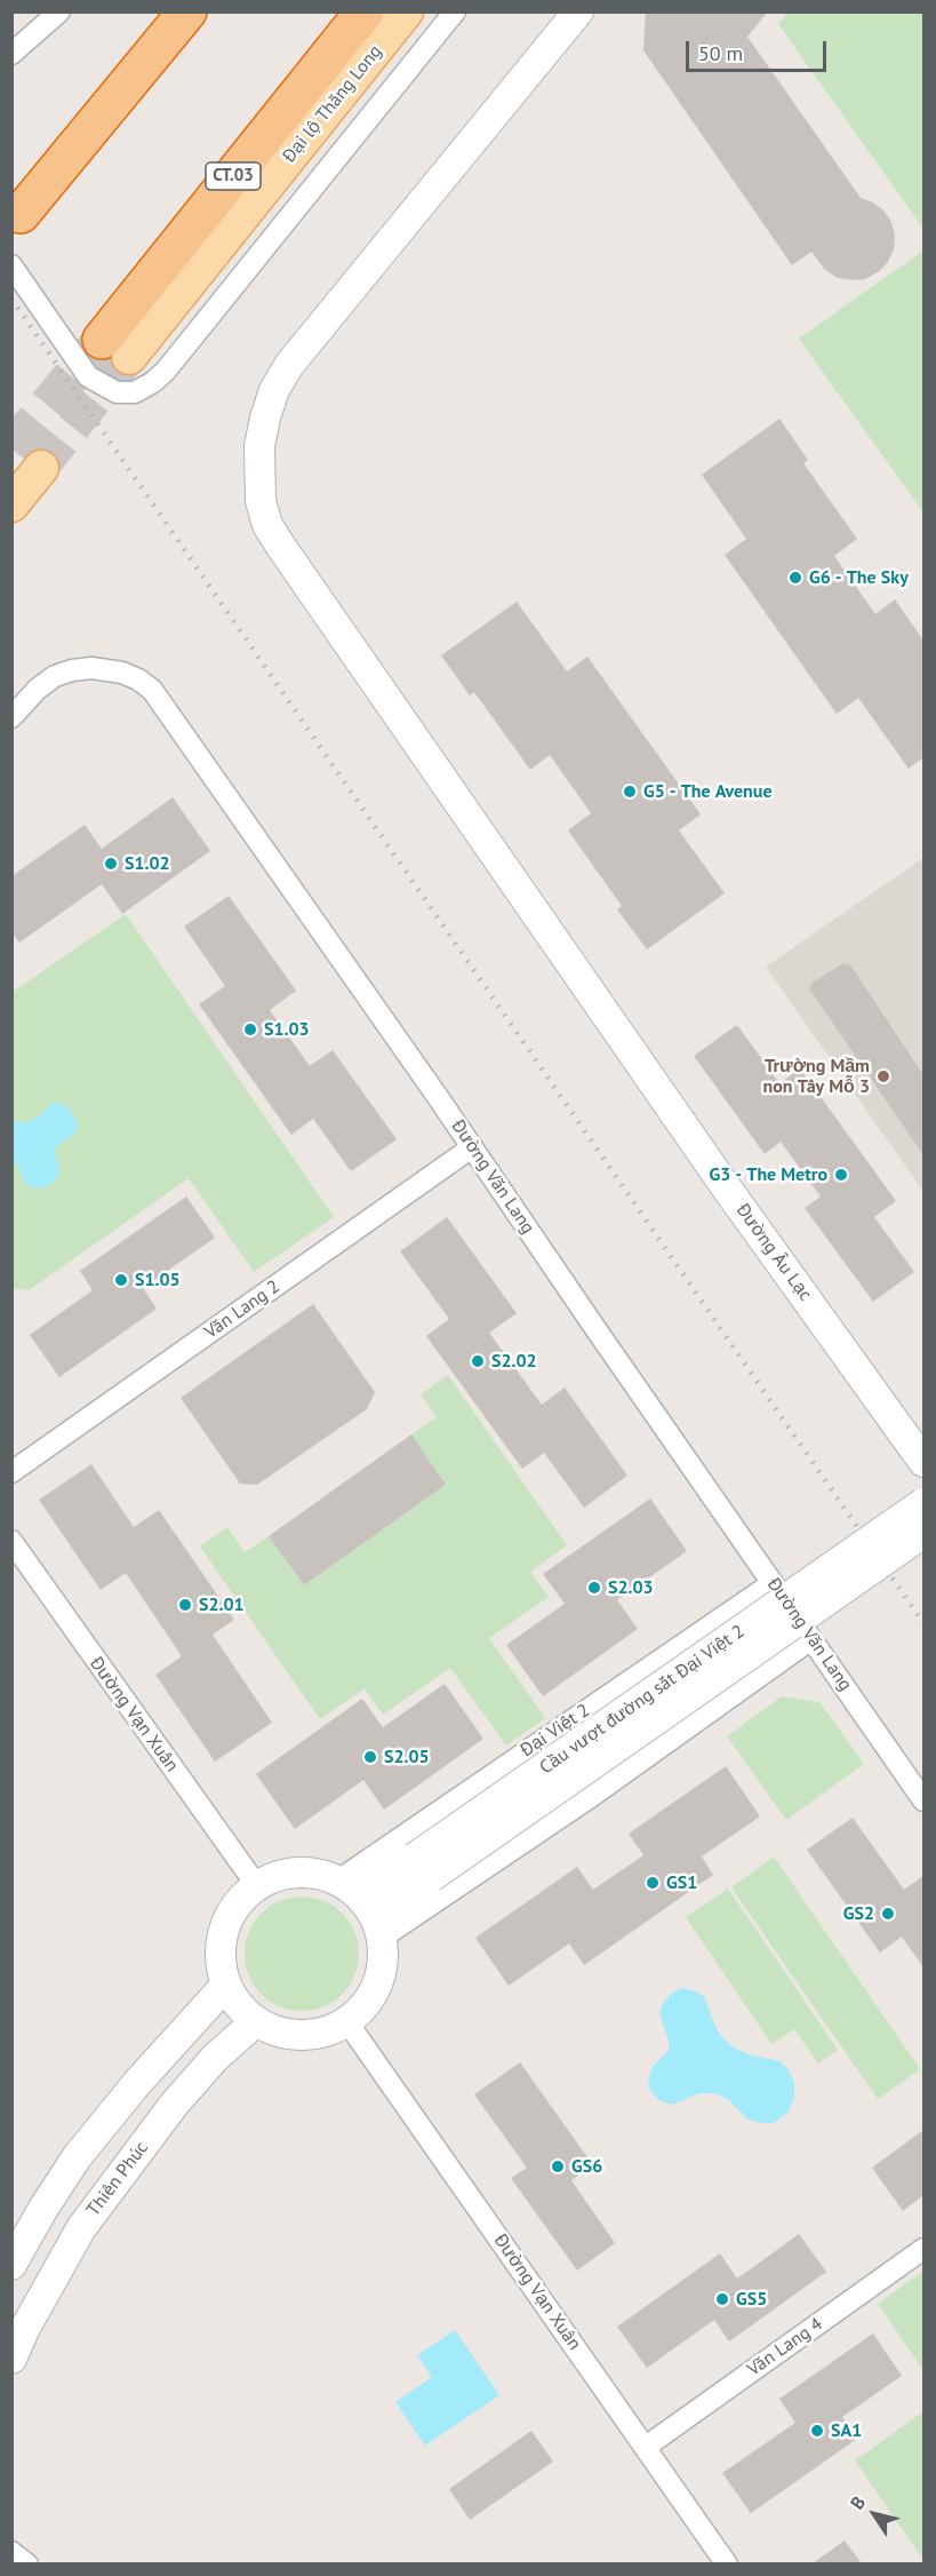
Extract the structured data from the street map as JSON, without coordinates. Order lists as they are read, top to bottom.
{
  "streets": {
    "highway": ["CT.03"],
    "main road": ["Đại lộ Thăng Long"],
    "street": [
      "Đường Văn Lang",
      "Đường Âu Lạc",
      "Văn Lang 2",
      "Cầu vượt đường sắt Đại Việt 2",
      "Đường Vạn Xuân",
      "Đại Việt 2",
      "Thiên Phúc",
      "Văn Lang 4"
    ]
  },
  "crossings": [
    ["Đại lộ Thăng Long", "CT.03"],
    ["Đường Văn Lang", "Văn Lang 2"],
    ["Đường Văn Lang", "Đại Việt 2"],
    ["Cầu vượt đường sắt Đại Việt 2", "Đường Vạn Xuân"],
    ["Cầu vượt đường sắt Đại Việt 2", "Đại Việt 2"],
    ["Cầu vượt đường sắt Đại Việt 2", "Thiên Phúc"],
    ["Đường Vạn Xuân", "Đại Việt 2"],
    ["Đường Vạn Xuân", "Thiên Phúc"],
    ["Đường Vạn Xuân", "Văn Lang 4"],
    ["Đại Việt 2", "Thiên Phúc"]
  ],
  "places": [
    "G6 - The Sky",
    "G5 - The Avenue",
    "S1.02",
    "S1.03",
    "Trường Mầm non Tây Mỗ 3",
    "G3 - The Metro",
    "S1.05",
    "S2.02",
    "S2.03",
    "S2.01",
    "S2.05",
    "GS1",
    "GS2",
    "GS6",
    "GS5",
    "SA1"
  ],
  "scale_bar": "50 m",
  "north": "top left"
}
